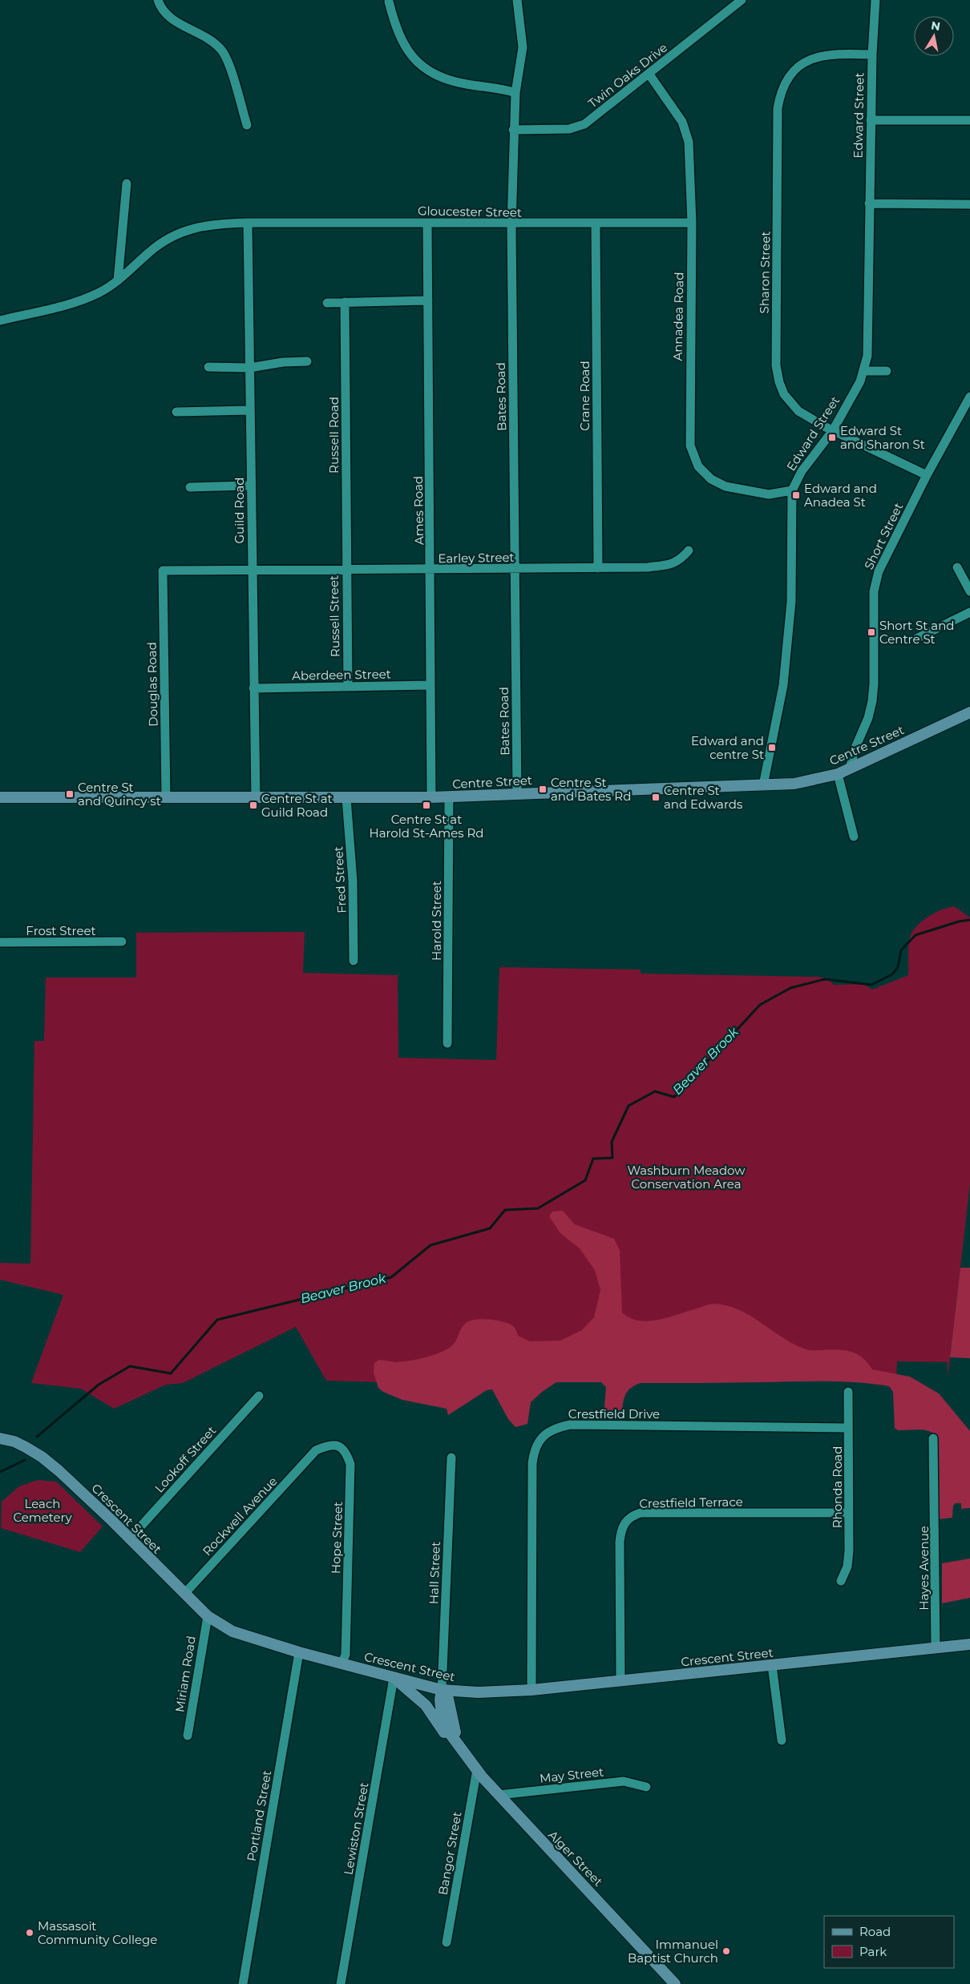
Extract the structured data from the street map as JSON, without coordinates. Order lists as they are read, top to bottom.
{
  "streets": {
    "main road": ["Centre Street", "Crescent Street", "Alger Street"],
    "street": [
      "Twin Oaks Drive",
      "Edward Street",
      "Gloucester Street",
      "Sharon Street",
      "Annadea Road",
      "Crane Road",
      "Bates Road",
      "Russell Road",
      "Guild Road",
      "Ames Road",
      "Short Street",
      "Earley Street",
      "Russell Street",
      "Aberdeen Street",
      "Douglas Road",
      "Fred Street",
      "Harold Street",
      "Frost Street",
      "Crestfield Drive",
      "Lookoff Street",
      "Rhonda Road",
      "Crestfield Terrace",
      "Rockwell Avenue",
      "Hope Street",
      "Hayes Avenue",
      "Hall Street",
      "Miriam Road",
      "May Street",
      "Portland Street",
      "Lewiston Street",
      "Bangor Street"
    ]
  },
  "crossings": [
    ["Twin Oaks Drive", "Annadea Road"],
    ["Twin Oaks Drive", "Bates Road"],
    ["Edward Street", "Sharon Street"],
    ["Edward Street", "Annadea Road"],
    ["Edward Street", "Centre Street"],
    ["Gloucester Street", "Annadea Road"],
    ["Gloucester Street", "Crane Road"],
    ["Gloucester Street", "Bates Road"],
    ["Gloucester Street", "Guild Road"],
    ["Gloucester Street", "Ames Road"],
    ["Sharon Street", "Short Street"],
    ["Crane Road", "Earley Street"],
    ["Bates Road", "Earley Street"],
    ["Bates Road", "Centre Street"],
    ["Russell Road", "Earley Street"],
    ["Russell Road", "Russell Street"],
    ["Guild Road", "Earley Street"],
    ["Guild Road", "Aberdeen Street"],
    ["Guild Road", "Centre Street"],
    ["Ames Road", "Earley Street"],
    ["Ames Road", "Aberdeen Street"],
    ["Ames Road", "Centre Street"],
    ["Short Street", "Centre Street"],
    ["Earley Street", "Russell Street"],
    ["Earley Street", "Douglas Road"],
    ["Russell Street", "Aberdeen Street"],
    ["Douglas Road", "Centre Street"],
    ["Centre Street", "Fred Street"],
    ["Centre Street", "Harold Street"],
    ["Crestfield Drive", "Rhonda Road"],
    ["Crestfield Drive", "Crescent Street"],
    ["Lookoff Street", "Crescent Street"],
    ["Rhonda Road", "Crestfield Terrace"],
    ["Crestfield Terrace", "Crescent Street"],
    ["Rockwell Avenue", "Crescent Street"],
    ["Rockwell Avenue", "Hope Street"],
    ["Crescent Street", "Hope Street"],
    ["Crescent Street", "Hayes Avenue"],
    ["Crescent Street", "Hall Street"],
    ["Crescent Street", "Miriam Road"],
    ["Crescent Street", "Portland Street"],
    ["Crescent Street", "Lewiston Street"],
    ["Crescent Street", "Alger Street"],
    ["Hall Street", "Alger Street"],
    ["May Street", "Alger Street"],
    ["Bangor Street", "Alger Street"]
  ],
  "water": ["Beaver Brook"],
  "parks": ["Washburn Meadow Conservation Area", "Leach Cemetery"],
  "places": {
    "transit": [
      "Edward St and Sharon St",
      "Edward and Anadea St",
      "Short St and Centre St",
      "Edward and centre St",
      "Centre St and Bates Rd",
      "Centre St and Quincy st",
      "Centre St and Edwards",
      "Centre St at Guild Road",
      "Centre St at Harold St-Ames Rd"
    ],
    "other": ["Massasoit Community College", "Immanuel Baptist Church"]
  },
  "legend": ["Road", "Park"],
  "north": "top"
}
